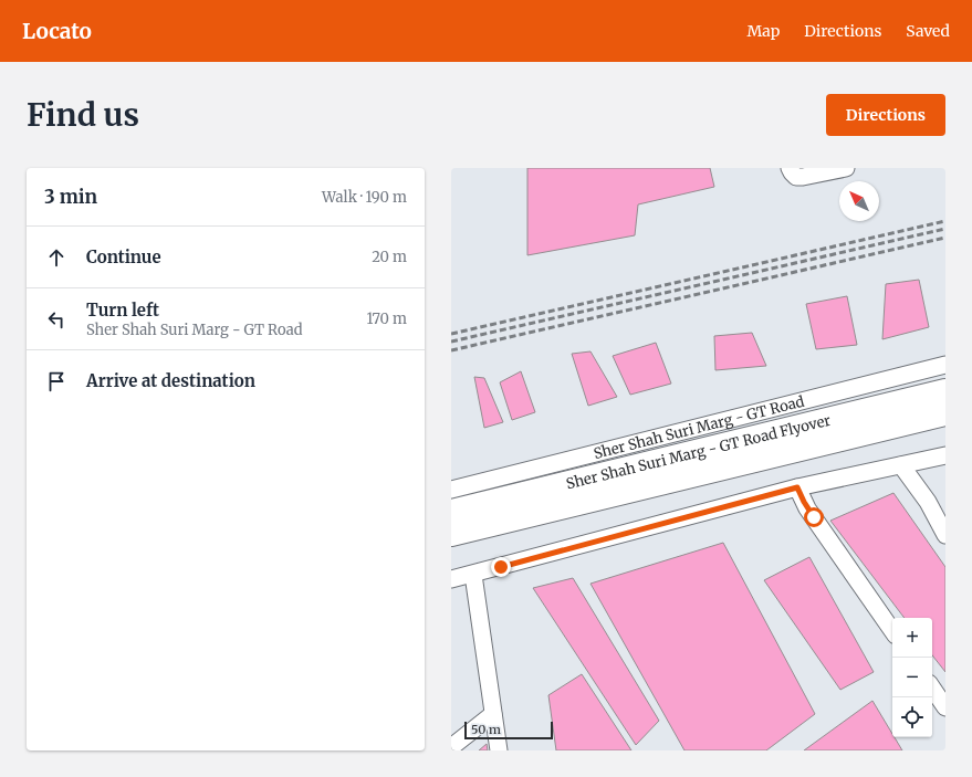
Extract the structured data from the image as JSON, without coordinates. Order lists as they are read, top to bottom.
{
  "streets": {
    "highway": ["Sher Shah Suri Marg - GT Road Flyover"],
    "street": ["Sher Shah Suri Marg - GT Road"]
  },
  "scale_bar": "50 m",
  "north": "top left",
  "page": {
    "header": "Locato",
    "nav": ["Map", "Directions", "Saved"],
    "buttons": "Directions",
    "title": "Find us",
    "heading": ["3 min", "Walk · 190 m"],
    "list": [
      ["Continue", "20 m"],
      ["Turn left", "Sher Shah Suri Marg - GT Road", "170 m"],
      "Arrive at destination"
    ],
    "map_buttons": ["+", "−"],
    "scale": "50 m"
  }
}
